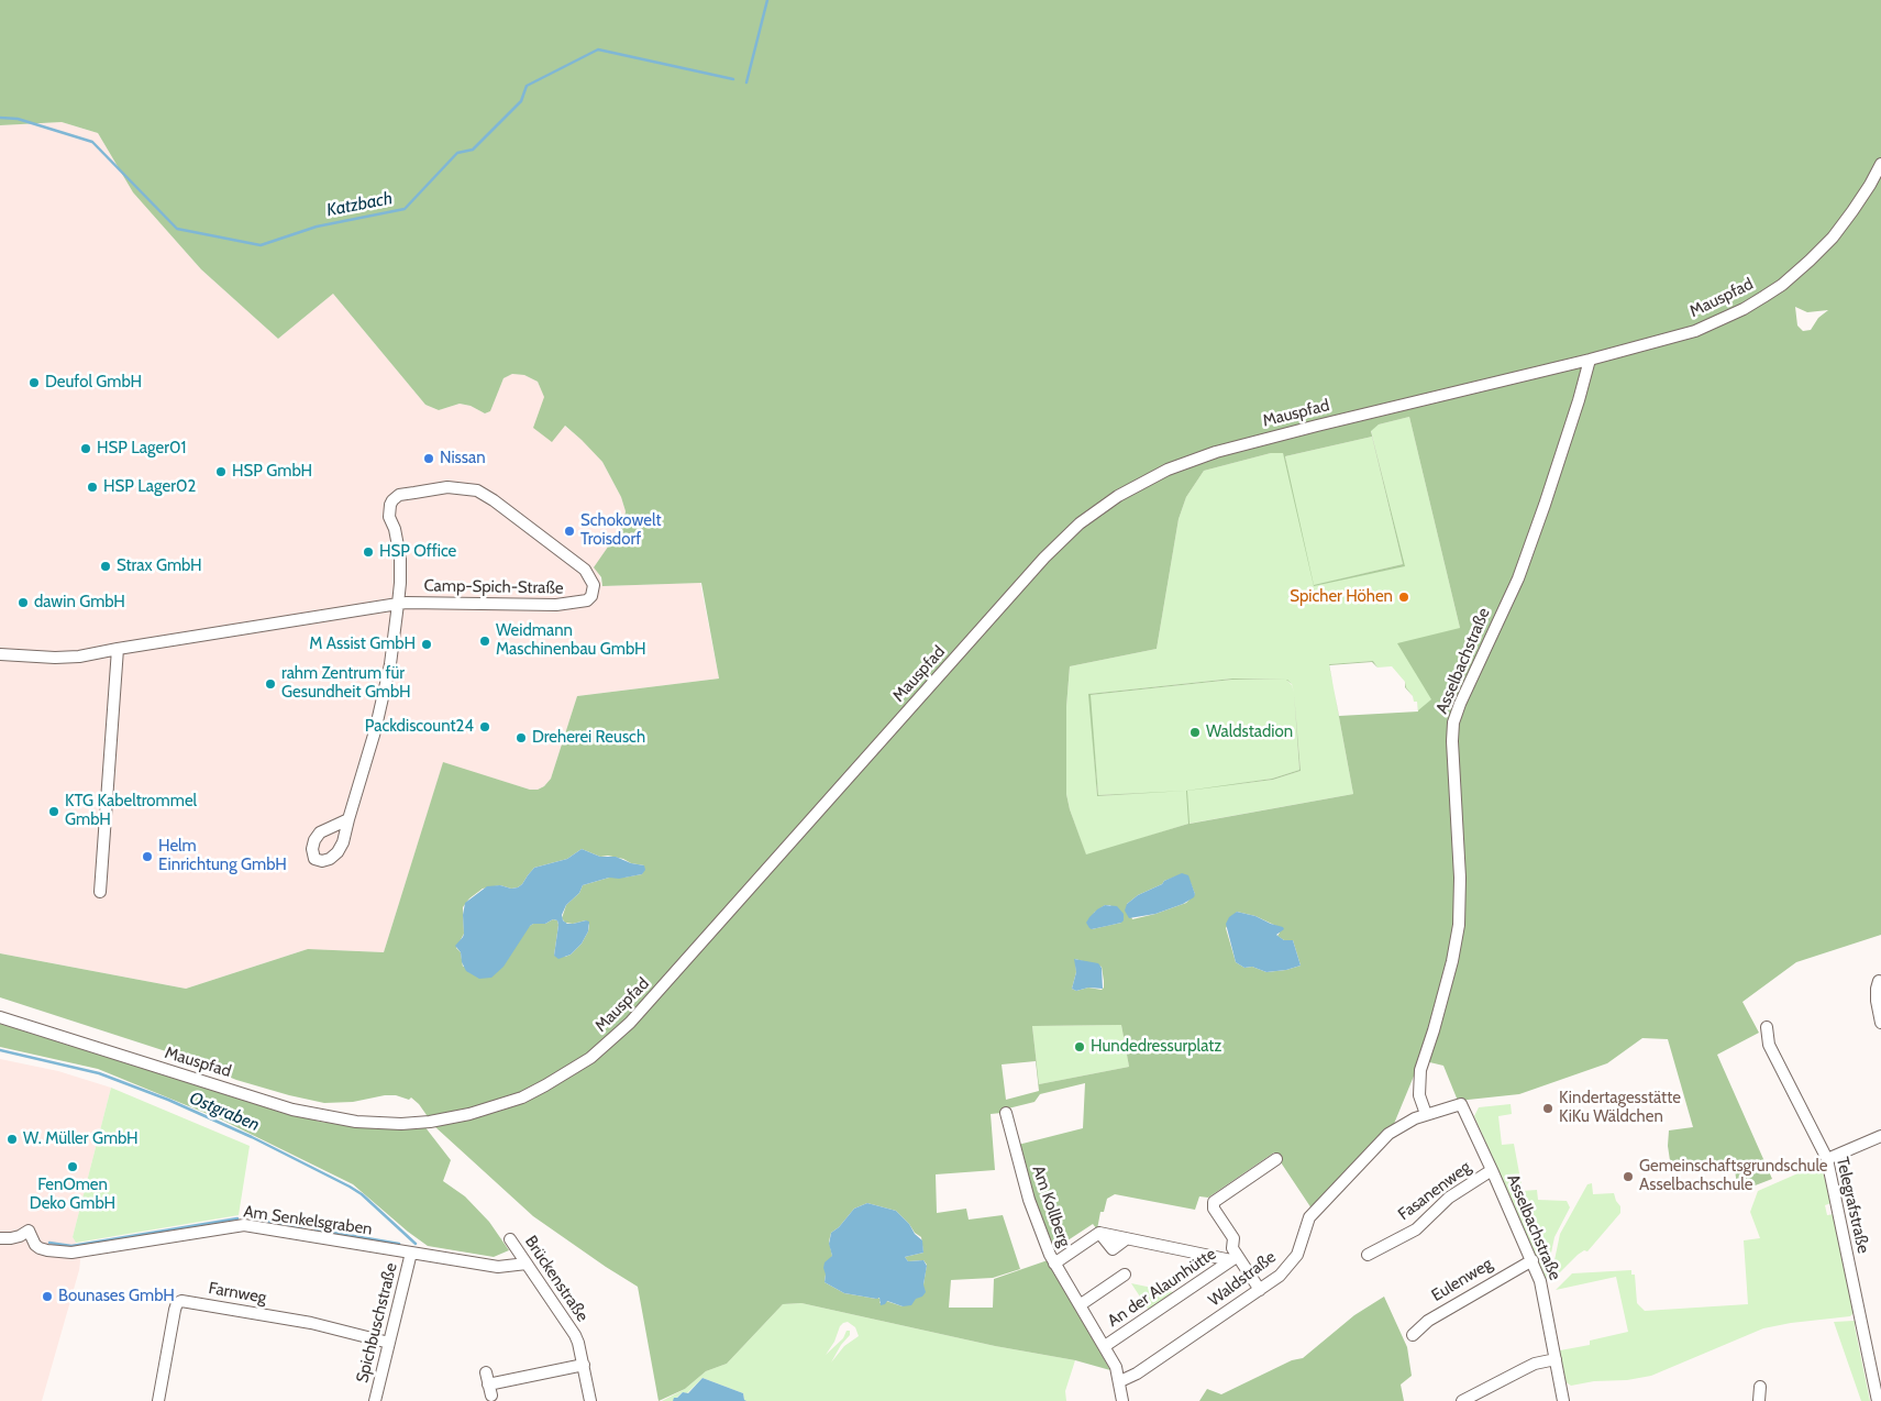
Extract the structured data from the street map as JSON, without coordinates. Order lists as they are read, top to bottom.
{
  "streets": {
    "street": [
      "Mauspfad",
      "Camp-Spich-Straße",
      "Asselbachstraße",
      "Fasanenweg",
      "Telegrafstraße",
      "Am Kollberg",
      "Am Senkelsgraben",
      "Brückenstraße",
      "Waldstraße",
      "Eulenweg",
      "An der Alaunhütte",
      "Farnweg",
      "Spichbuschstraße"
    ]
  },
  "crossings": [
    ["Mauspfad", "Asselbachstraße"],
    ["Asselbachstraße", "Fasanenweg"],
    ["Asselbachstraße", "Waldstraße"],
    ["Asselbachstraße", "Eulenweg"],
    ["Am Kollberg", "Waldstraße"],
    ["Am Kollberg", "An der Alaunhütte"],
    ["Am Senkelsgraben", "Brückenstraße"],
    ["Am Senkelsgraben", "Spichbuschstraße"],
    ["Farnweg", "Spichbuschstraße"]
  ],
  "water": ["Katzbach", "Ostgraben"],
  "places": [
    "Deufol GmbH",
    "HSP Lager01",
    "Nissan",
    "HSP GmbH",
    "HSP Lager02",
    "Schokowelt Troisdorf",
    "HSP Office",
    "Strax GmbH",
    "Spicher Höhen",
    "dawin GmbH",
    "Weidmann Maschinenbau GmbH",
    "M Assist GmbH",
    "rahm Zentrum für Gesundheit GmbH",
    "Packdiscount24",
    "Waldstadion",
    "Dreherei Reusch",
    "KTG Kabeltrommel GmbH",
    "Helm Einrichtung GmbH",
    "Hundedressurplatz",
    "Kindertagesstätte KiKu Wäldchen",
    "W. Müller GmbH",
    "FenOmen Deko GmbH",
    "Gemeinschaftsgrundschule Asselbachschule",
    "Bounases GmbH"
  ]
}
